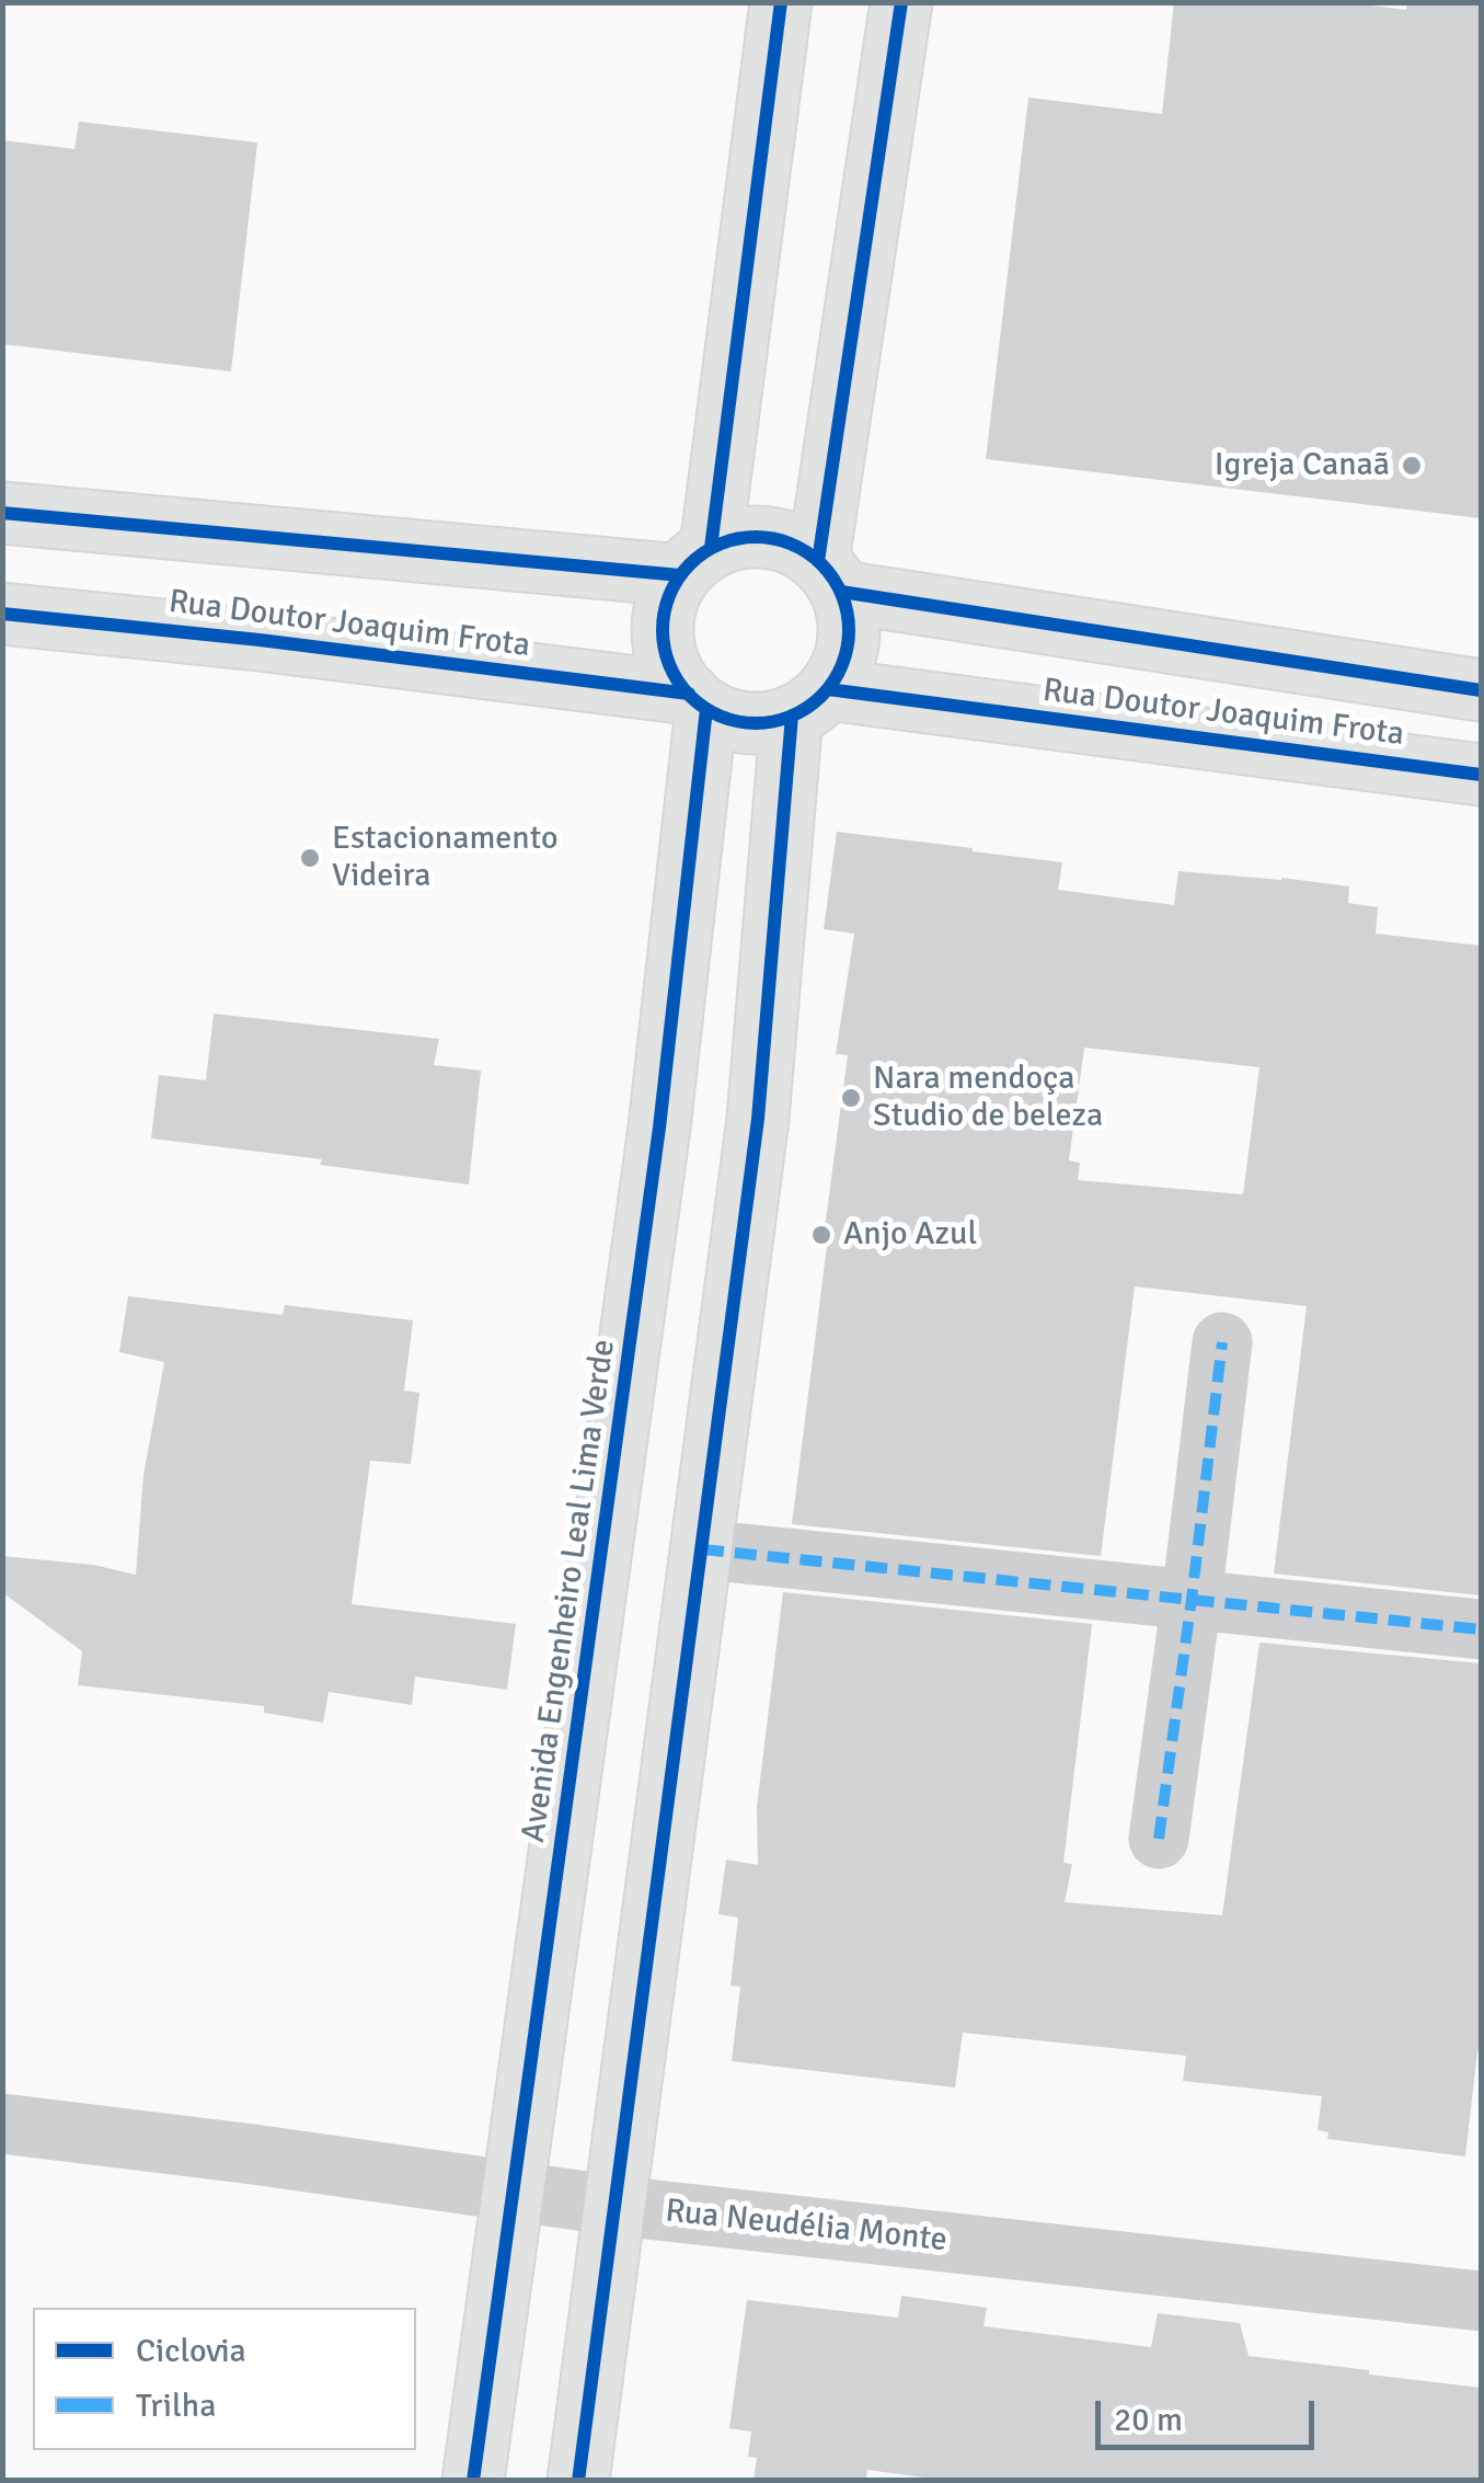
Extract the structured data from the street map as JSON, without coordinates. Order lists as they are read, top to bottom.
{
  "streets": {
    "main road": ["Rua Doutor Joaquim Frota", "Avenida Engenheiro Leal Lima Verde"],
    "street": ["Rua Neudélia Monte"]
  },
  "crossings": [
    ["Rua Doutor Joaquim Frota", "Avenida Engenheiro Leal Lima Verde"],
    ["Avenida Engenheiro Leal Lima Verde", "Rua Neudélia Monte"]
  ],
  "places": [
    "Igreja Canaã",
    "Estacionamento Videira",
    "Nara mendoça Studio de beleza",
    "Anjo Azul"
  ],
  "legend": ["Ciclovia", "Trilha"],
  "scale_bar": "20 m"
}
